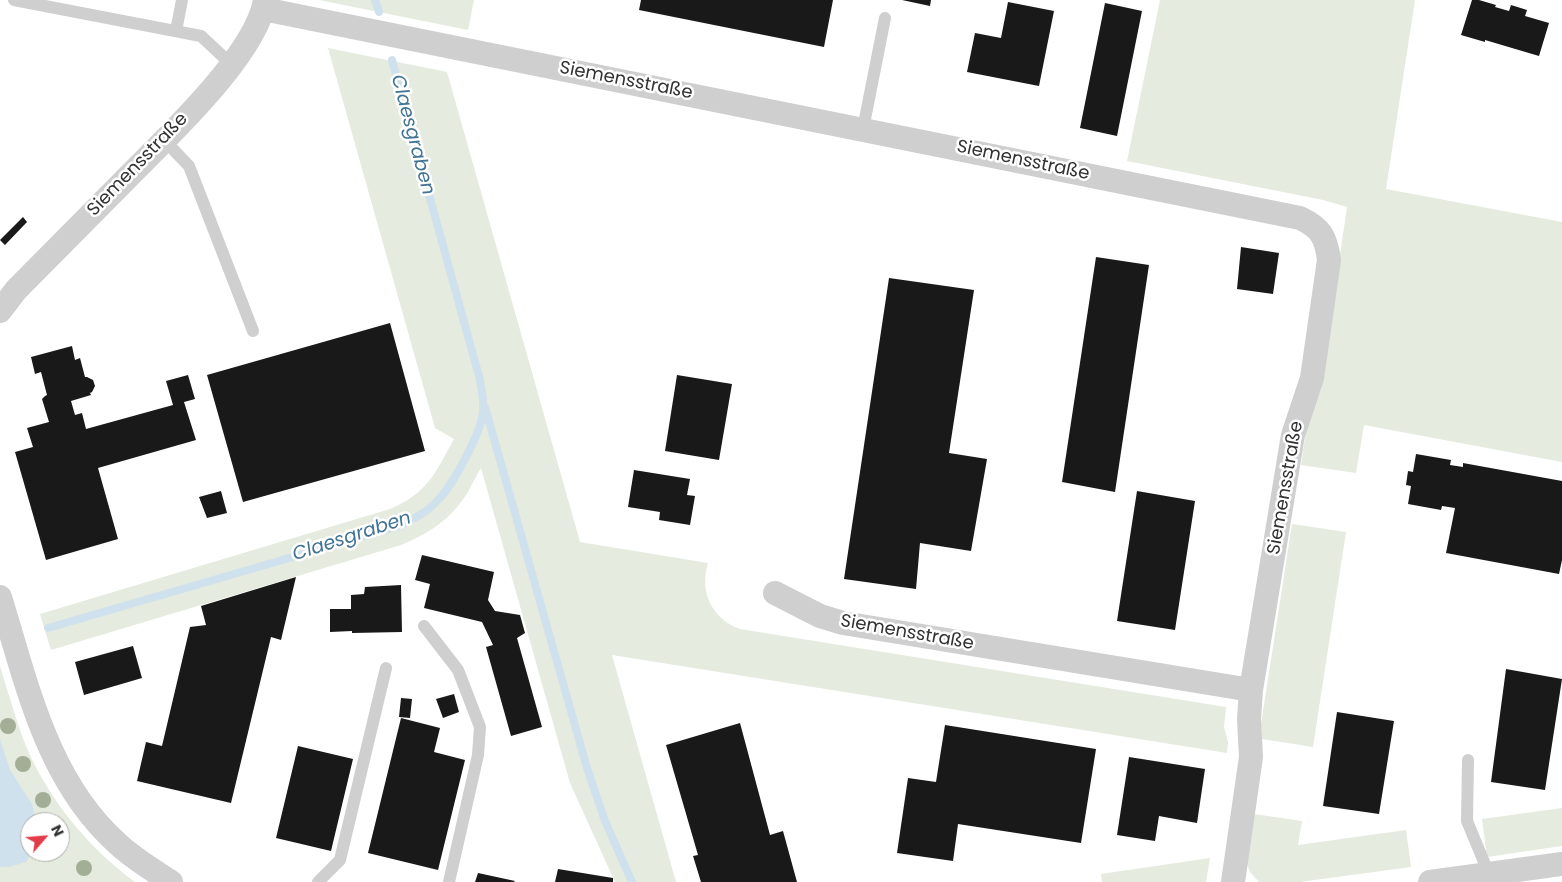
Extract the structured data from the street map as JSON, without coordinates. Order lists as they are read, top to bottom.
{
  "streets": {
    "street": ["Siemensstraße"]
  },
  "water": ["Claesgraben"],
  "north": "top right"
}
